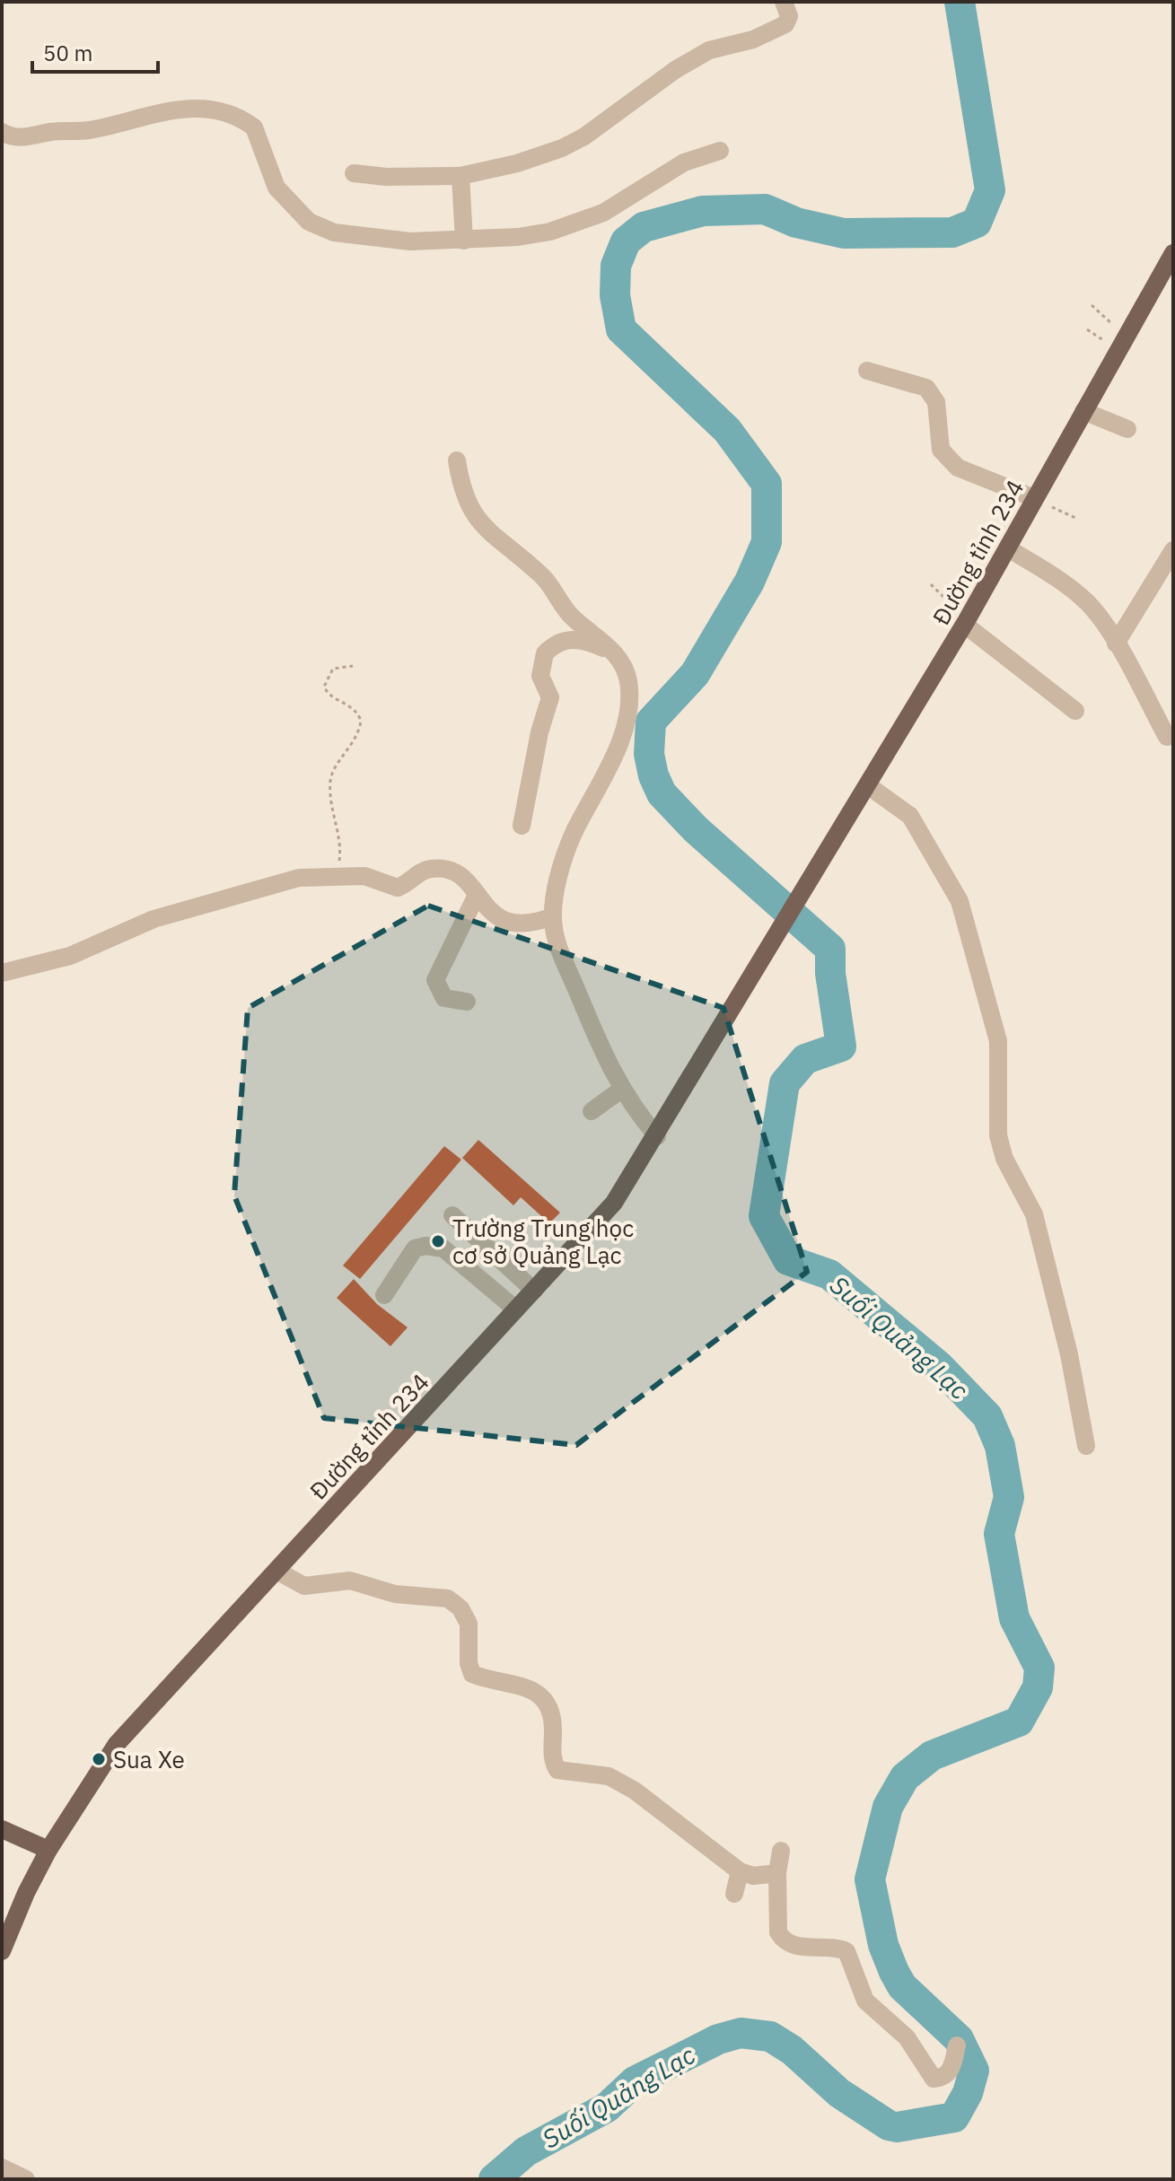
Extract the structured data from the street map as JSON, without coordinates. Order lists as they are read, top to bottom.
{
  "streets": {
    "main road": ["Đường tỉnh 234"]
  },
  "water": ["Suối Quảng Lạc"],
  "places": ["Trường Trung học cơ sở Quảng Lạc", "Sua Xe"],
  "scale_bar": "50 m"
}
